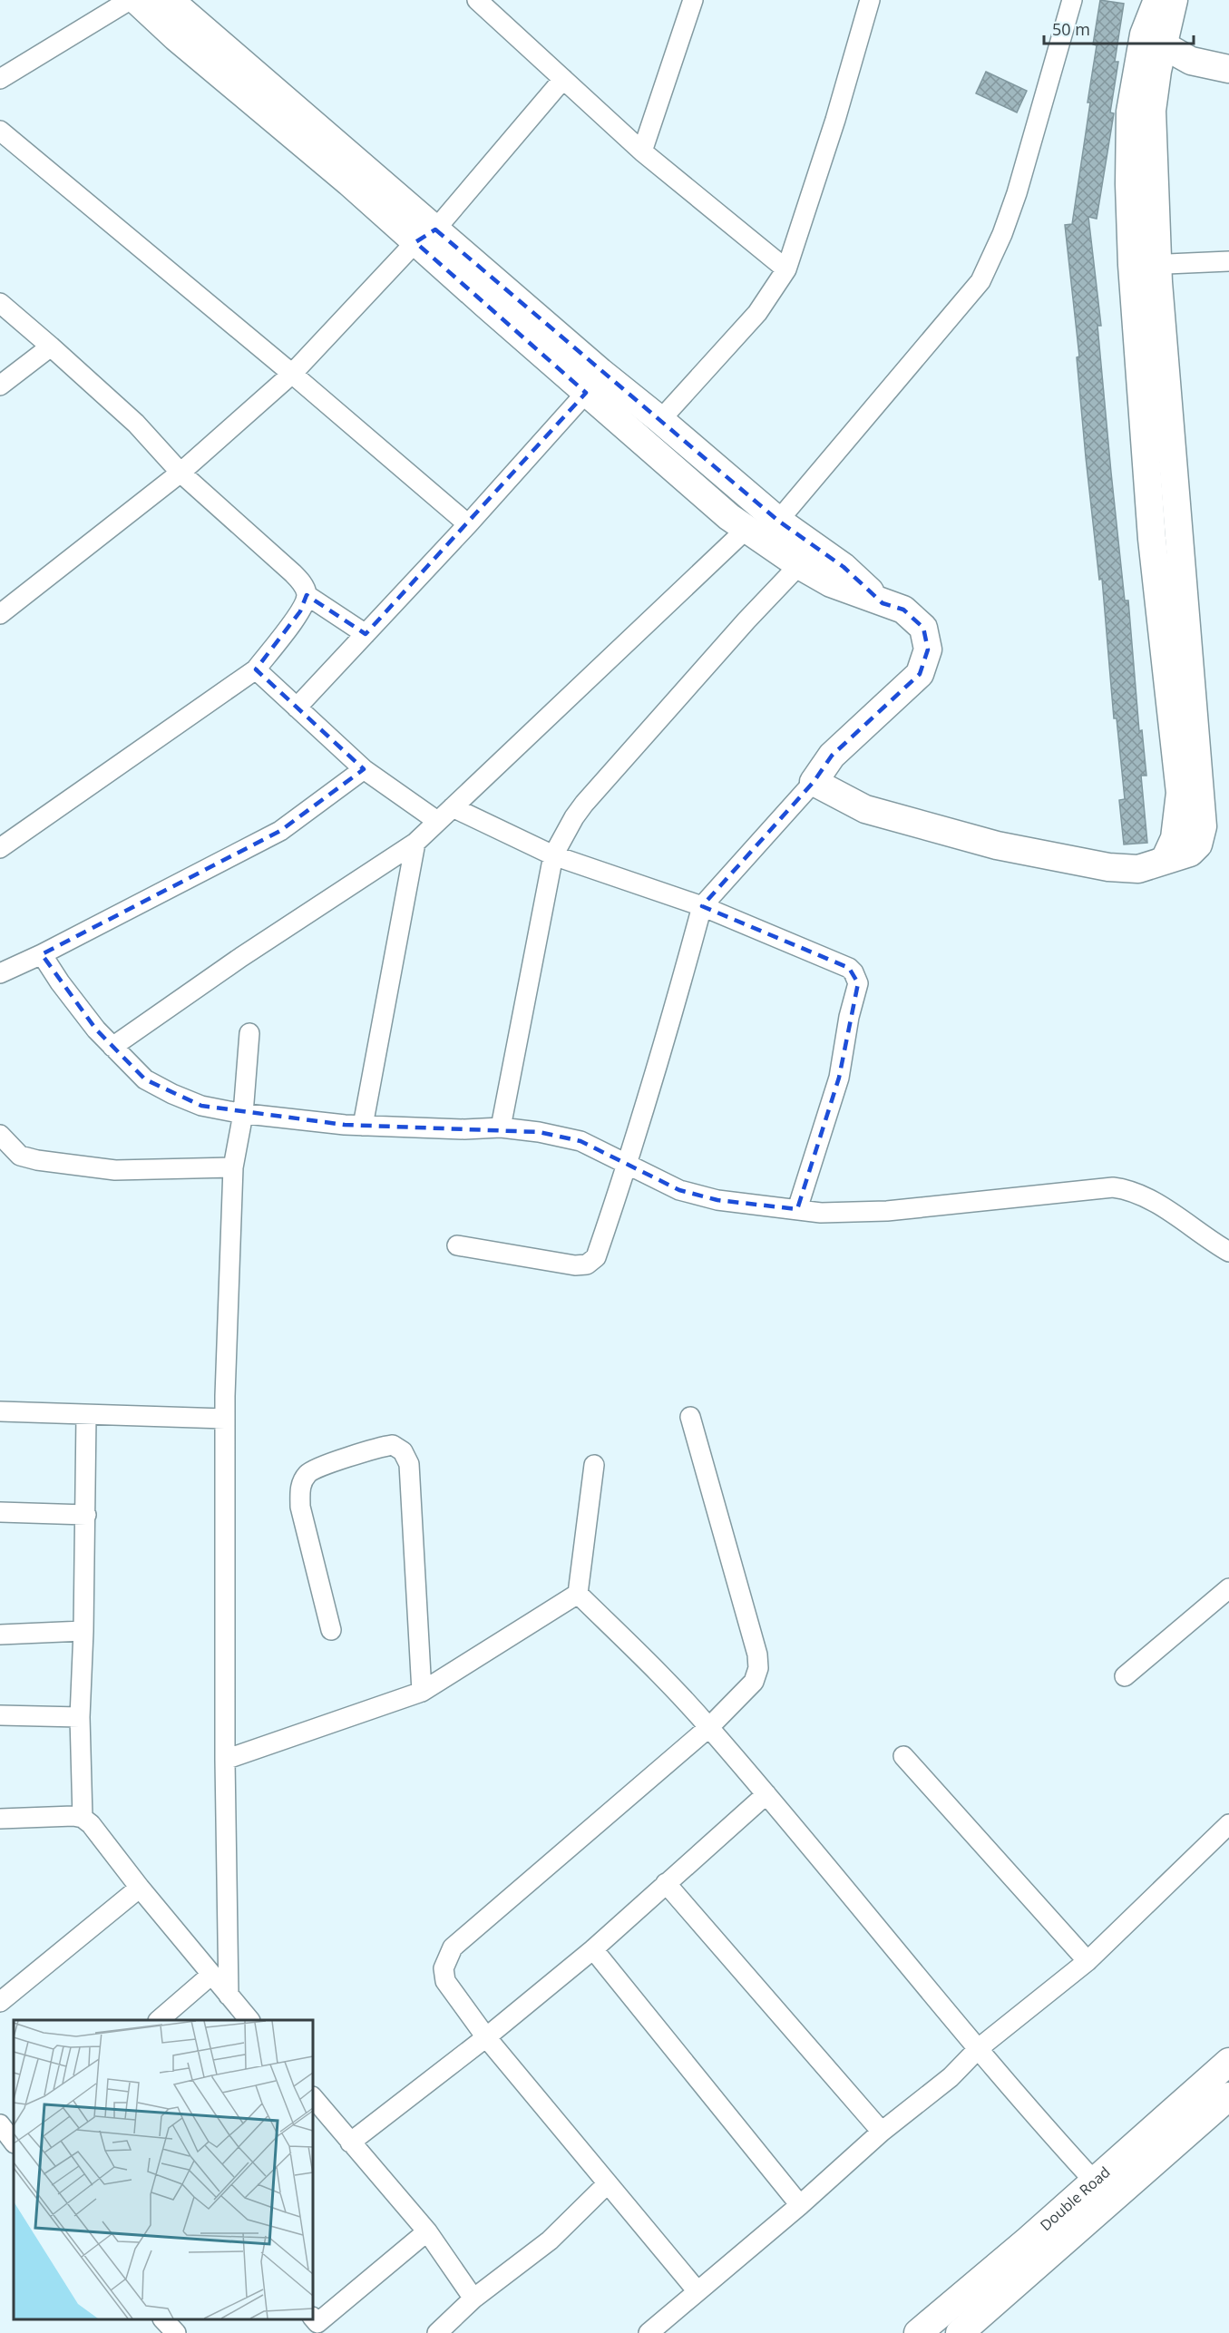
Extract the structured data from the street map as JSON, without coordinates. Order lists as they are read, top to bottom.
{
  "streets": {
    "street": ["Double Road"]
  },
  "scale_bar": "50 m"
}
